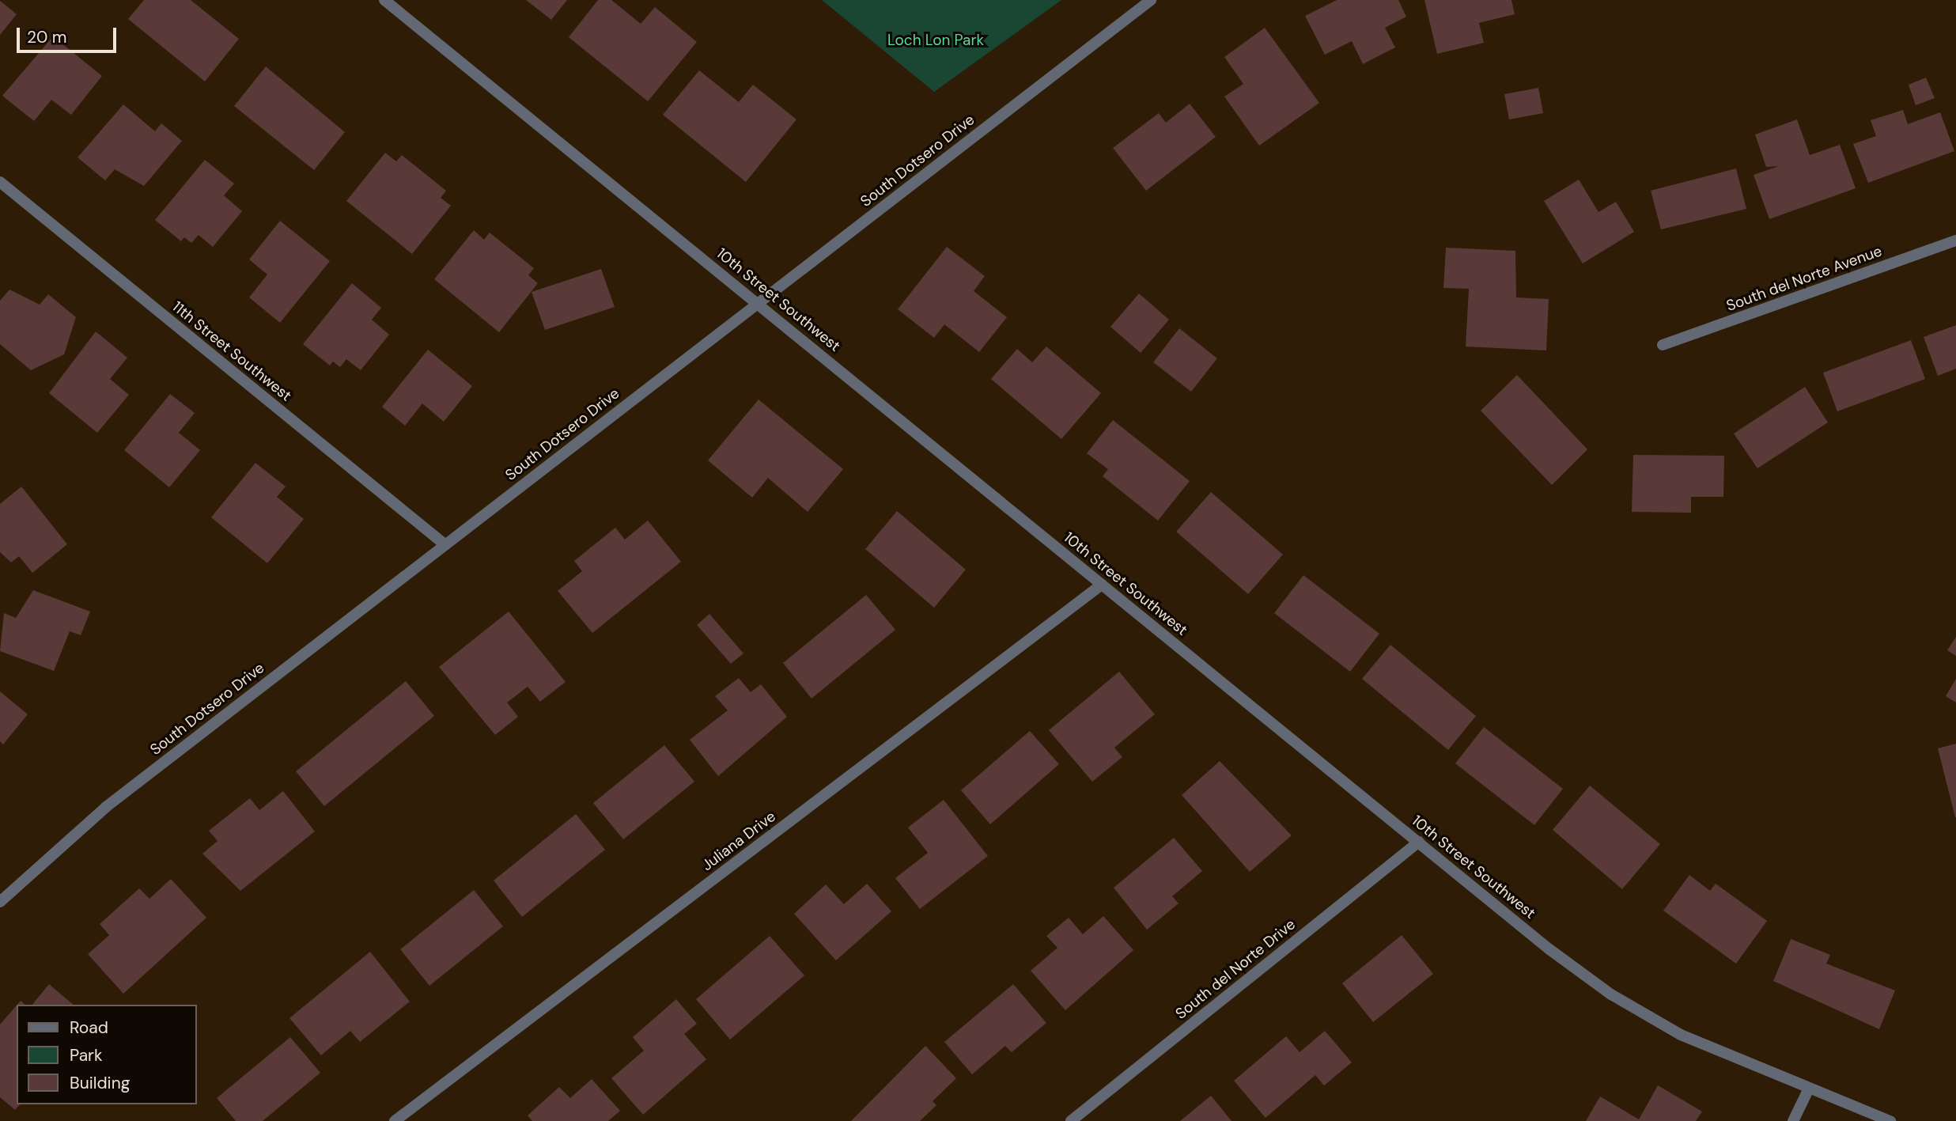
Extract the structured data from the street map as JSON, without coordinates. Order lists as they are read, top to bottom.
{
  "streets": {
    "street": [
      "South Dotsero Drive",
      "South del Norte Avenue",
      "10th Street Southwest",
      "11th Street Southwest",
      "Juliana Drive",
      "South del Norte Drive"
    ]
  },
  "crossings": [
    ["South Dotsero Drive", "10th Street Southwest"],
    ["South Dotsero Drive", "11th Street Southwest"],
    ["10th Street Southwest", "Juliana Drive"],
    ["10th Street Southwest", "South del Norte Drive"]
  ],
  "parks": ["Loch Lon Park"],
  "legend": ["Road", "Park", "Building"],
  "scale_bar": "20 m"
}
